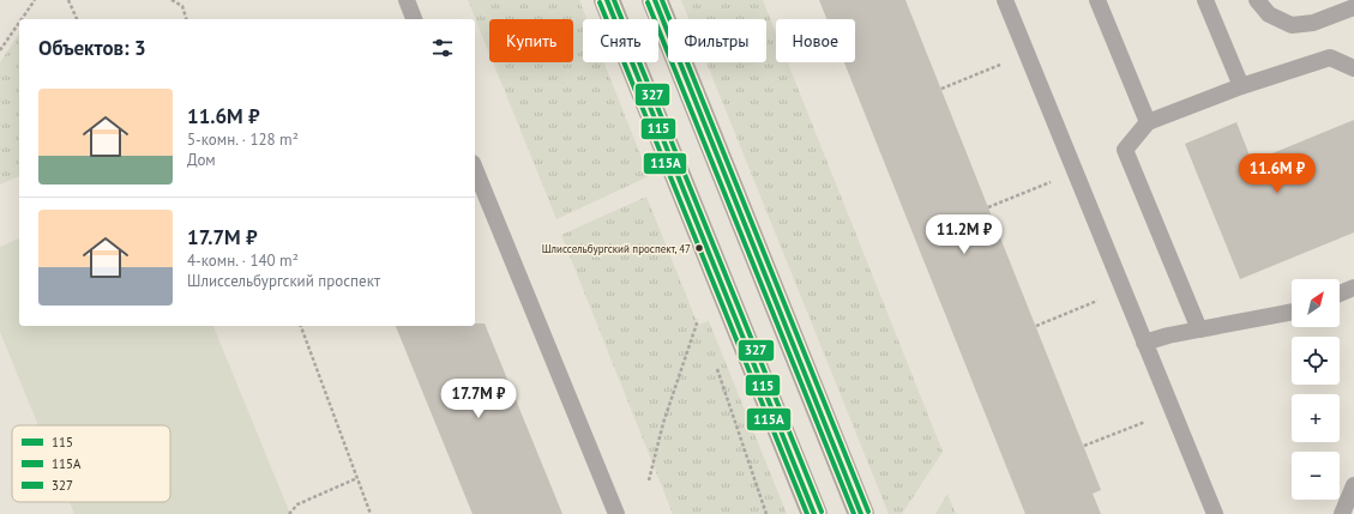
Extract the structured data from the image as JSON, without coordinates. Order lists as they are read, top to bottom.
{
  "places": ["Шлиссельбургский проспект, 47"],
  "lines": ["transit line 115", "transit line 327", "transit line 115А"],
  "legend": ["115", "115А", "327"],
  "north": "top right",
  "page": {
    "chip": [
      "Купить",
      "Снять",
      "Фильтры",
      "Новое"
    ],
    "heading": "Объектов: 3",
    "list": [
      {
        "name": "11.6M ₽",
        "note": "5-комн. · 128 m² · Дом"
      },
      {
        "name": "17.7M ₽",
        "note": "4-комн. · 140 m² · Шлиссельбургский проспект"
      }
    ],
    "price": ["11.6M ₽", "11.2M ₽", "17.7M ₽"],
    "map_buttons": ["+", "−"]
  }
}
